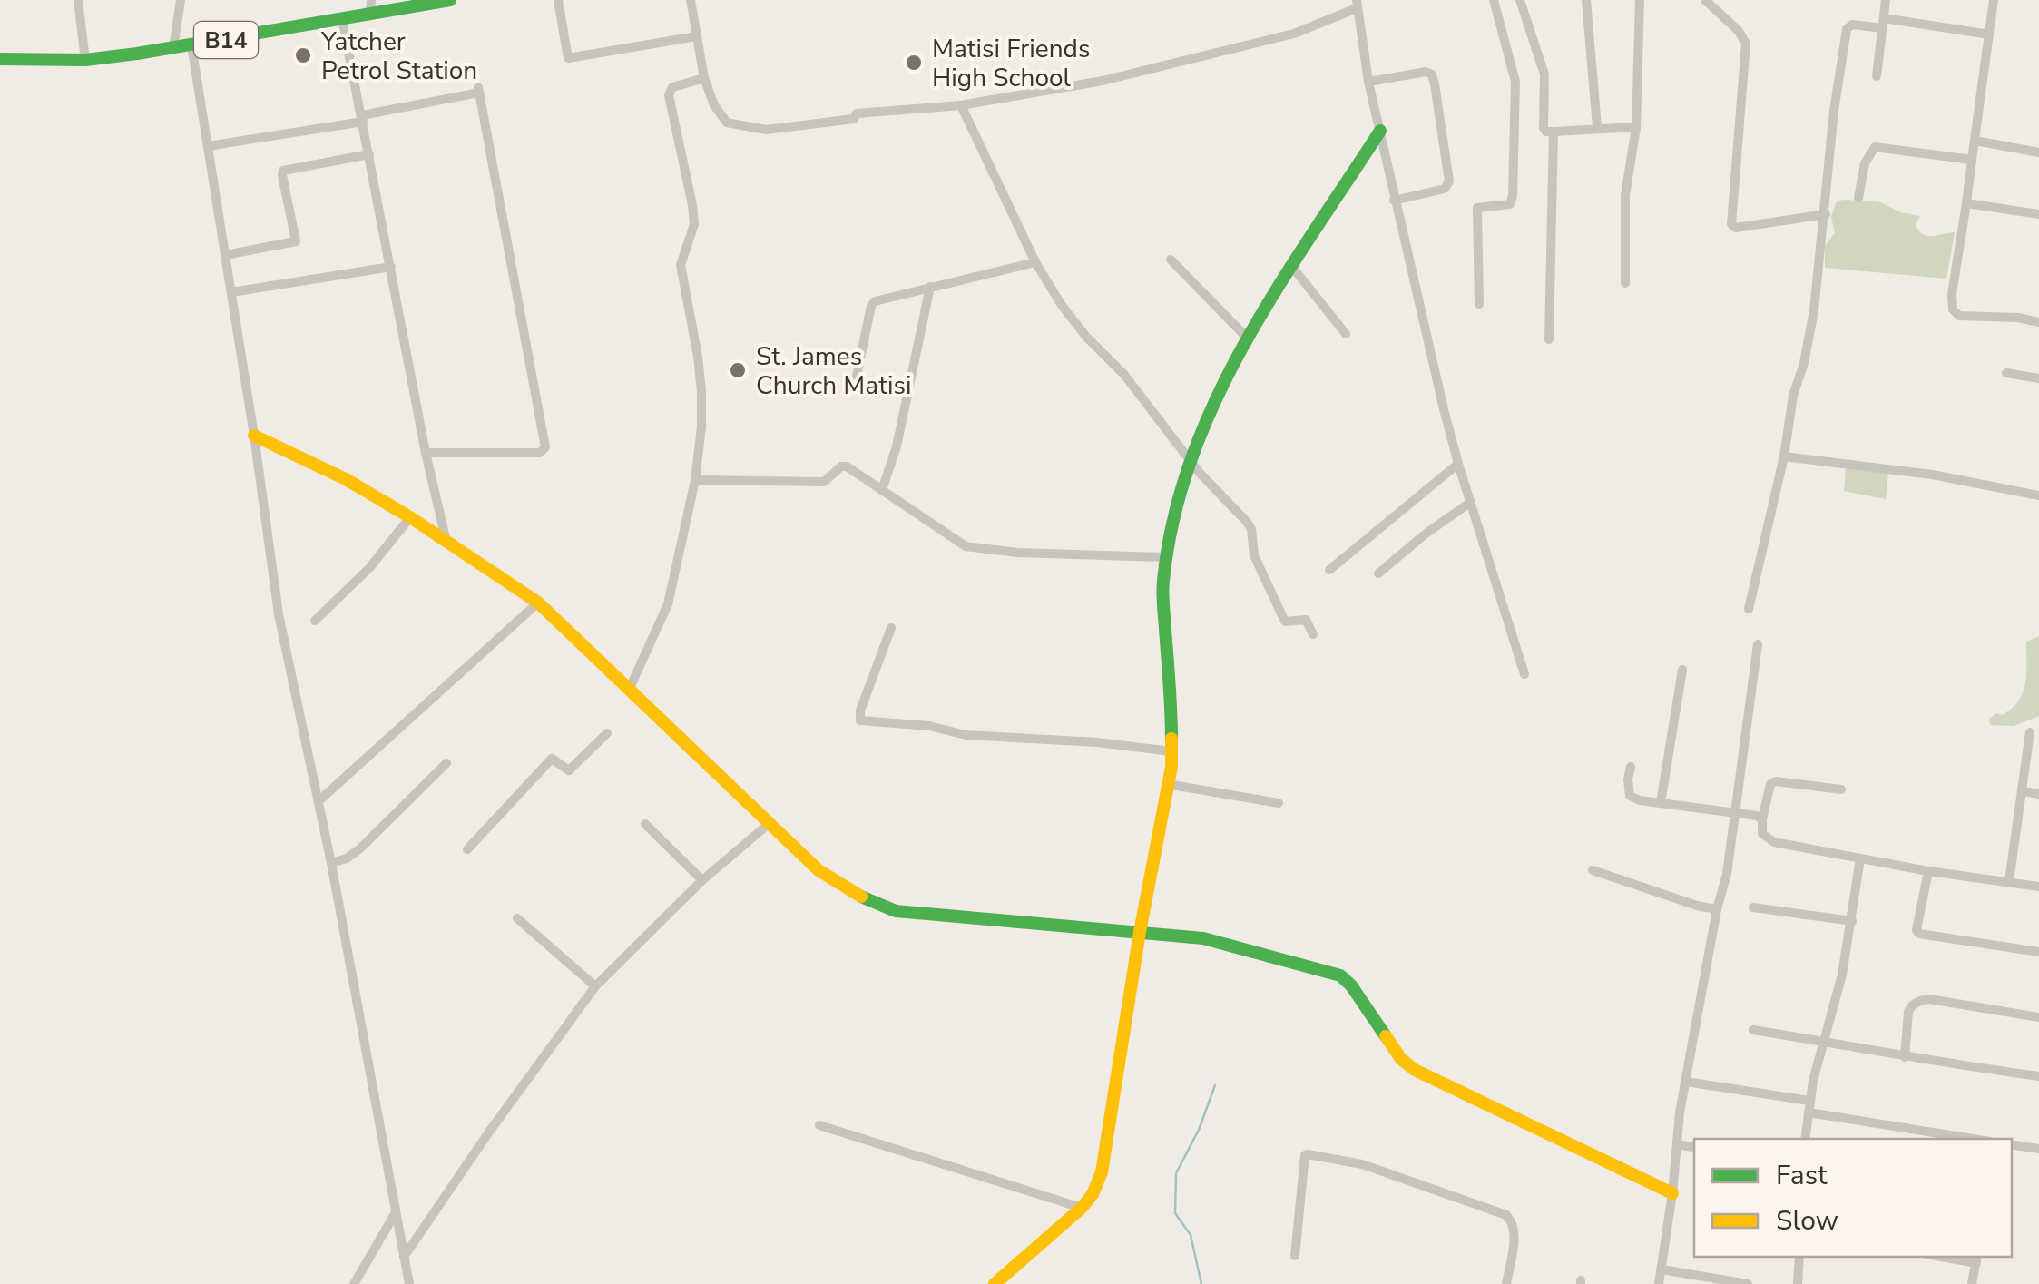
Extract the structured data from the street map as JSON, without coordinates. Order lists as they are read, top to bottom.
{
  "streets": {
    "main road": ["B14"]
  },
  "places": ["Yatcher Petrol Station", "Matisi Friends High School", "St. James Church Matisi"],
  "legend": ["Fast", "Slow"]
}
